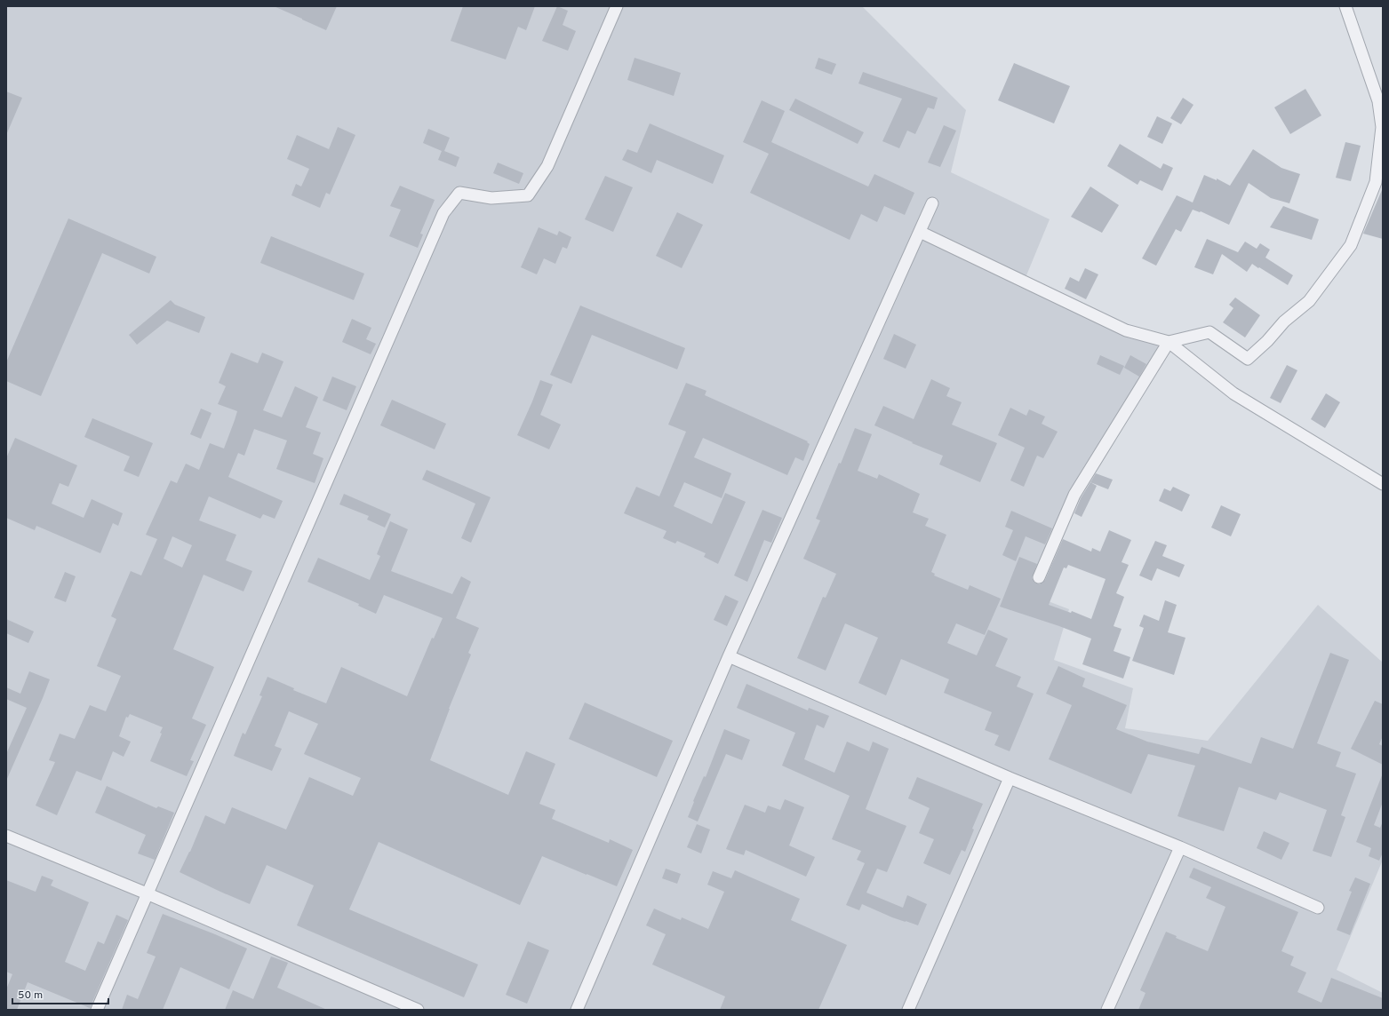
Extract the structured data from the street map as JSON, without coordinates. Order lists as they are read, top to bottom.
{
  "scale_bar": "50 m"
}
